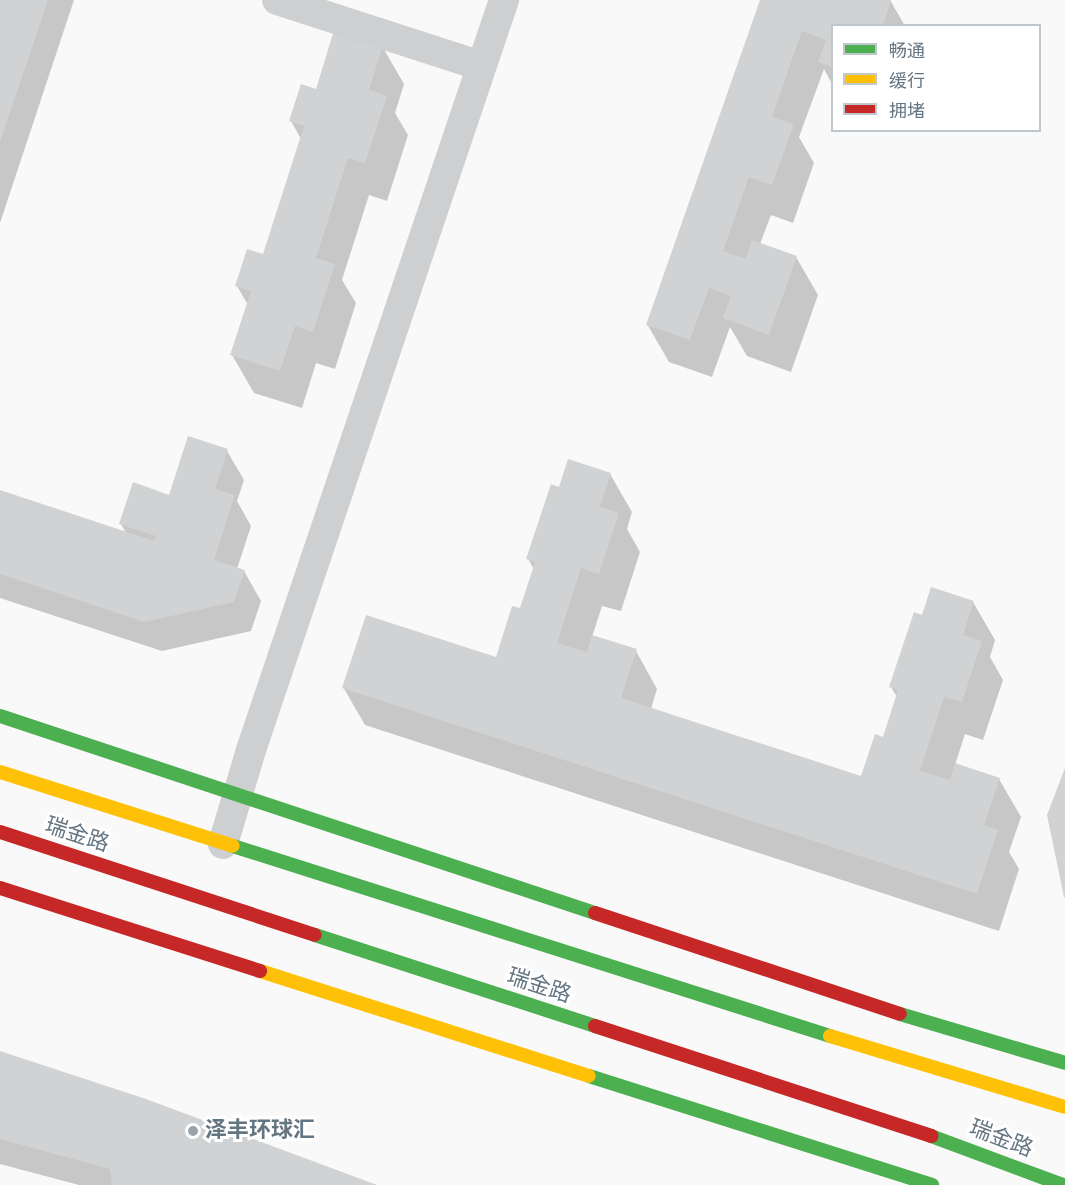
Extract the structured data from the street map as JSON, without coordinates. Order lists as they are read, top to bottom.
{
  "streets": {
    "main road": ["瑞金路"]
  },
  "places": ["泽丰环球汇"],
  "legend": ["畅通", "缓行", "拥堵"]
}
